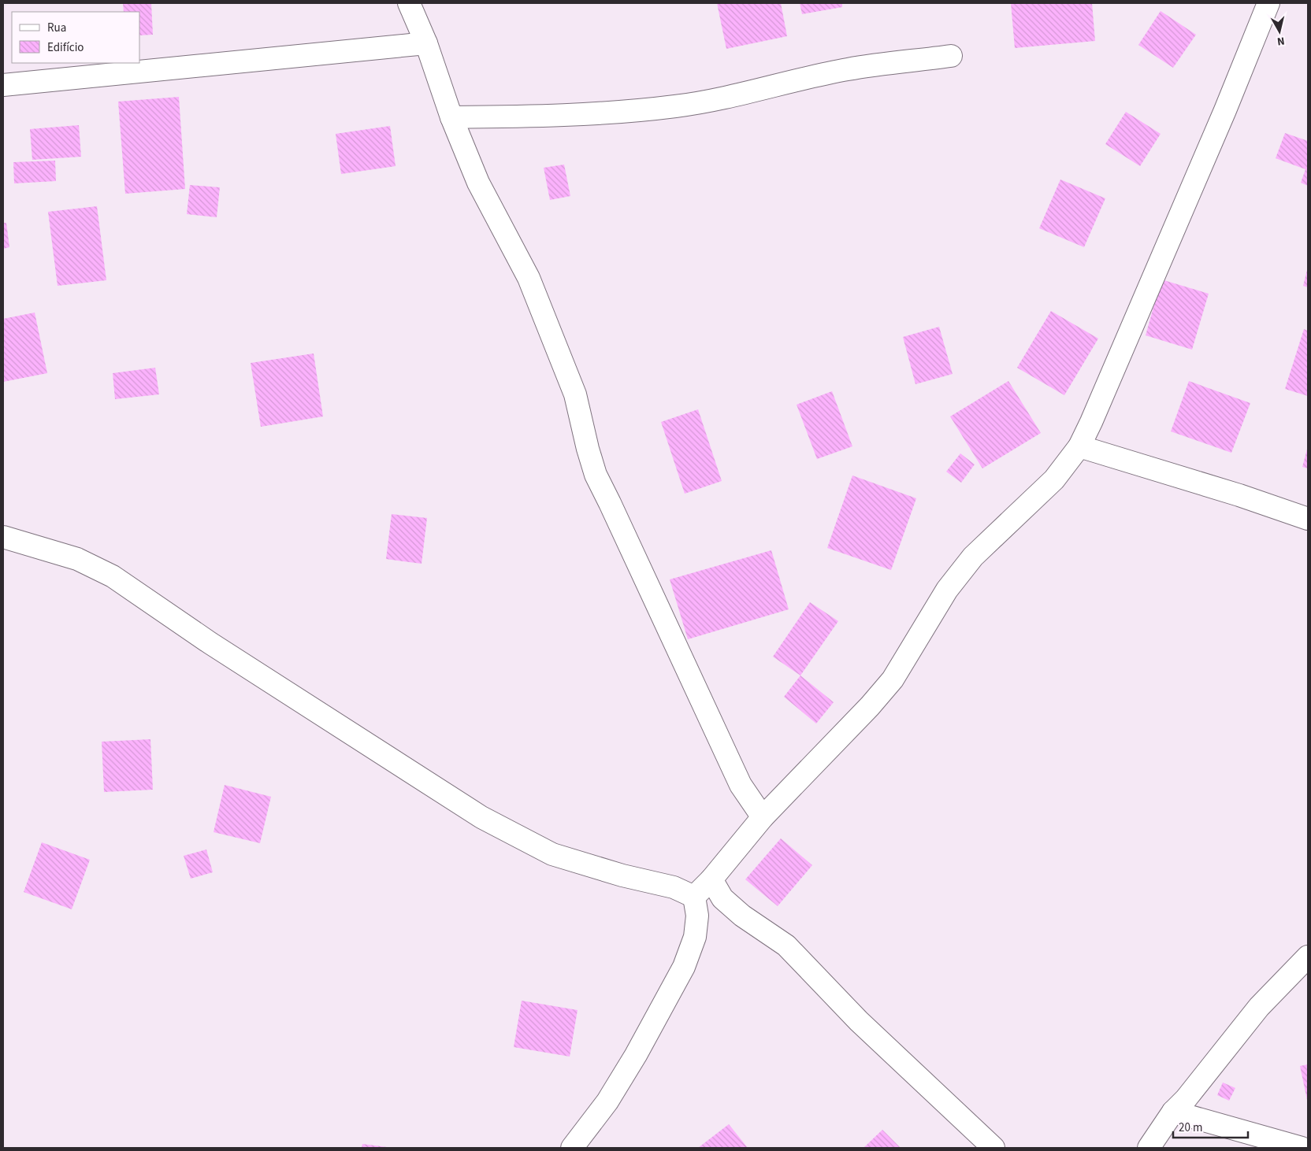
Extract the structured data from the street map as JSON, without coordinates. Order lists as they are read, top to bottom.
{
  "legend": ["Rua", "Edifício"],
  "scale_bar": "20 m",
  "north": "bottom"
}
